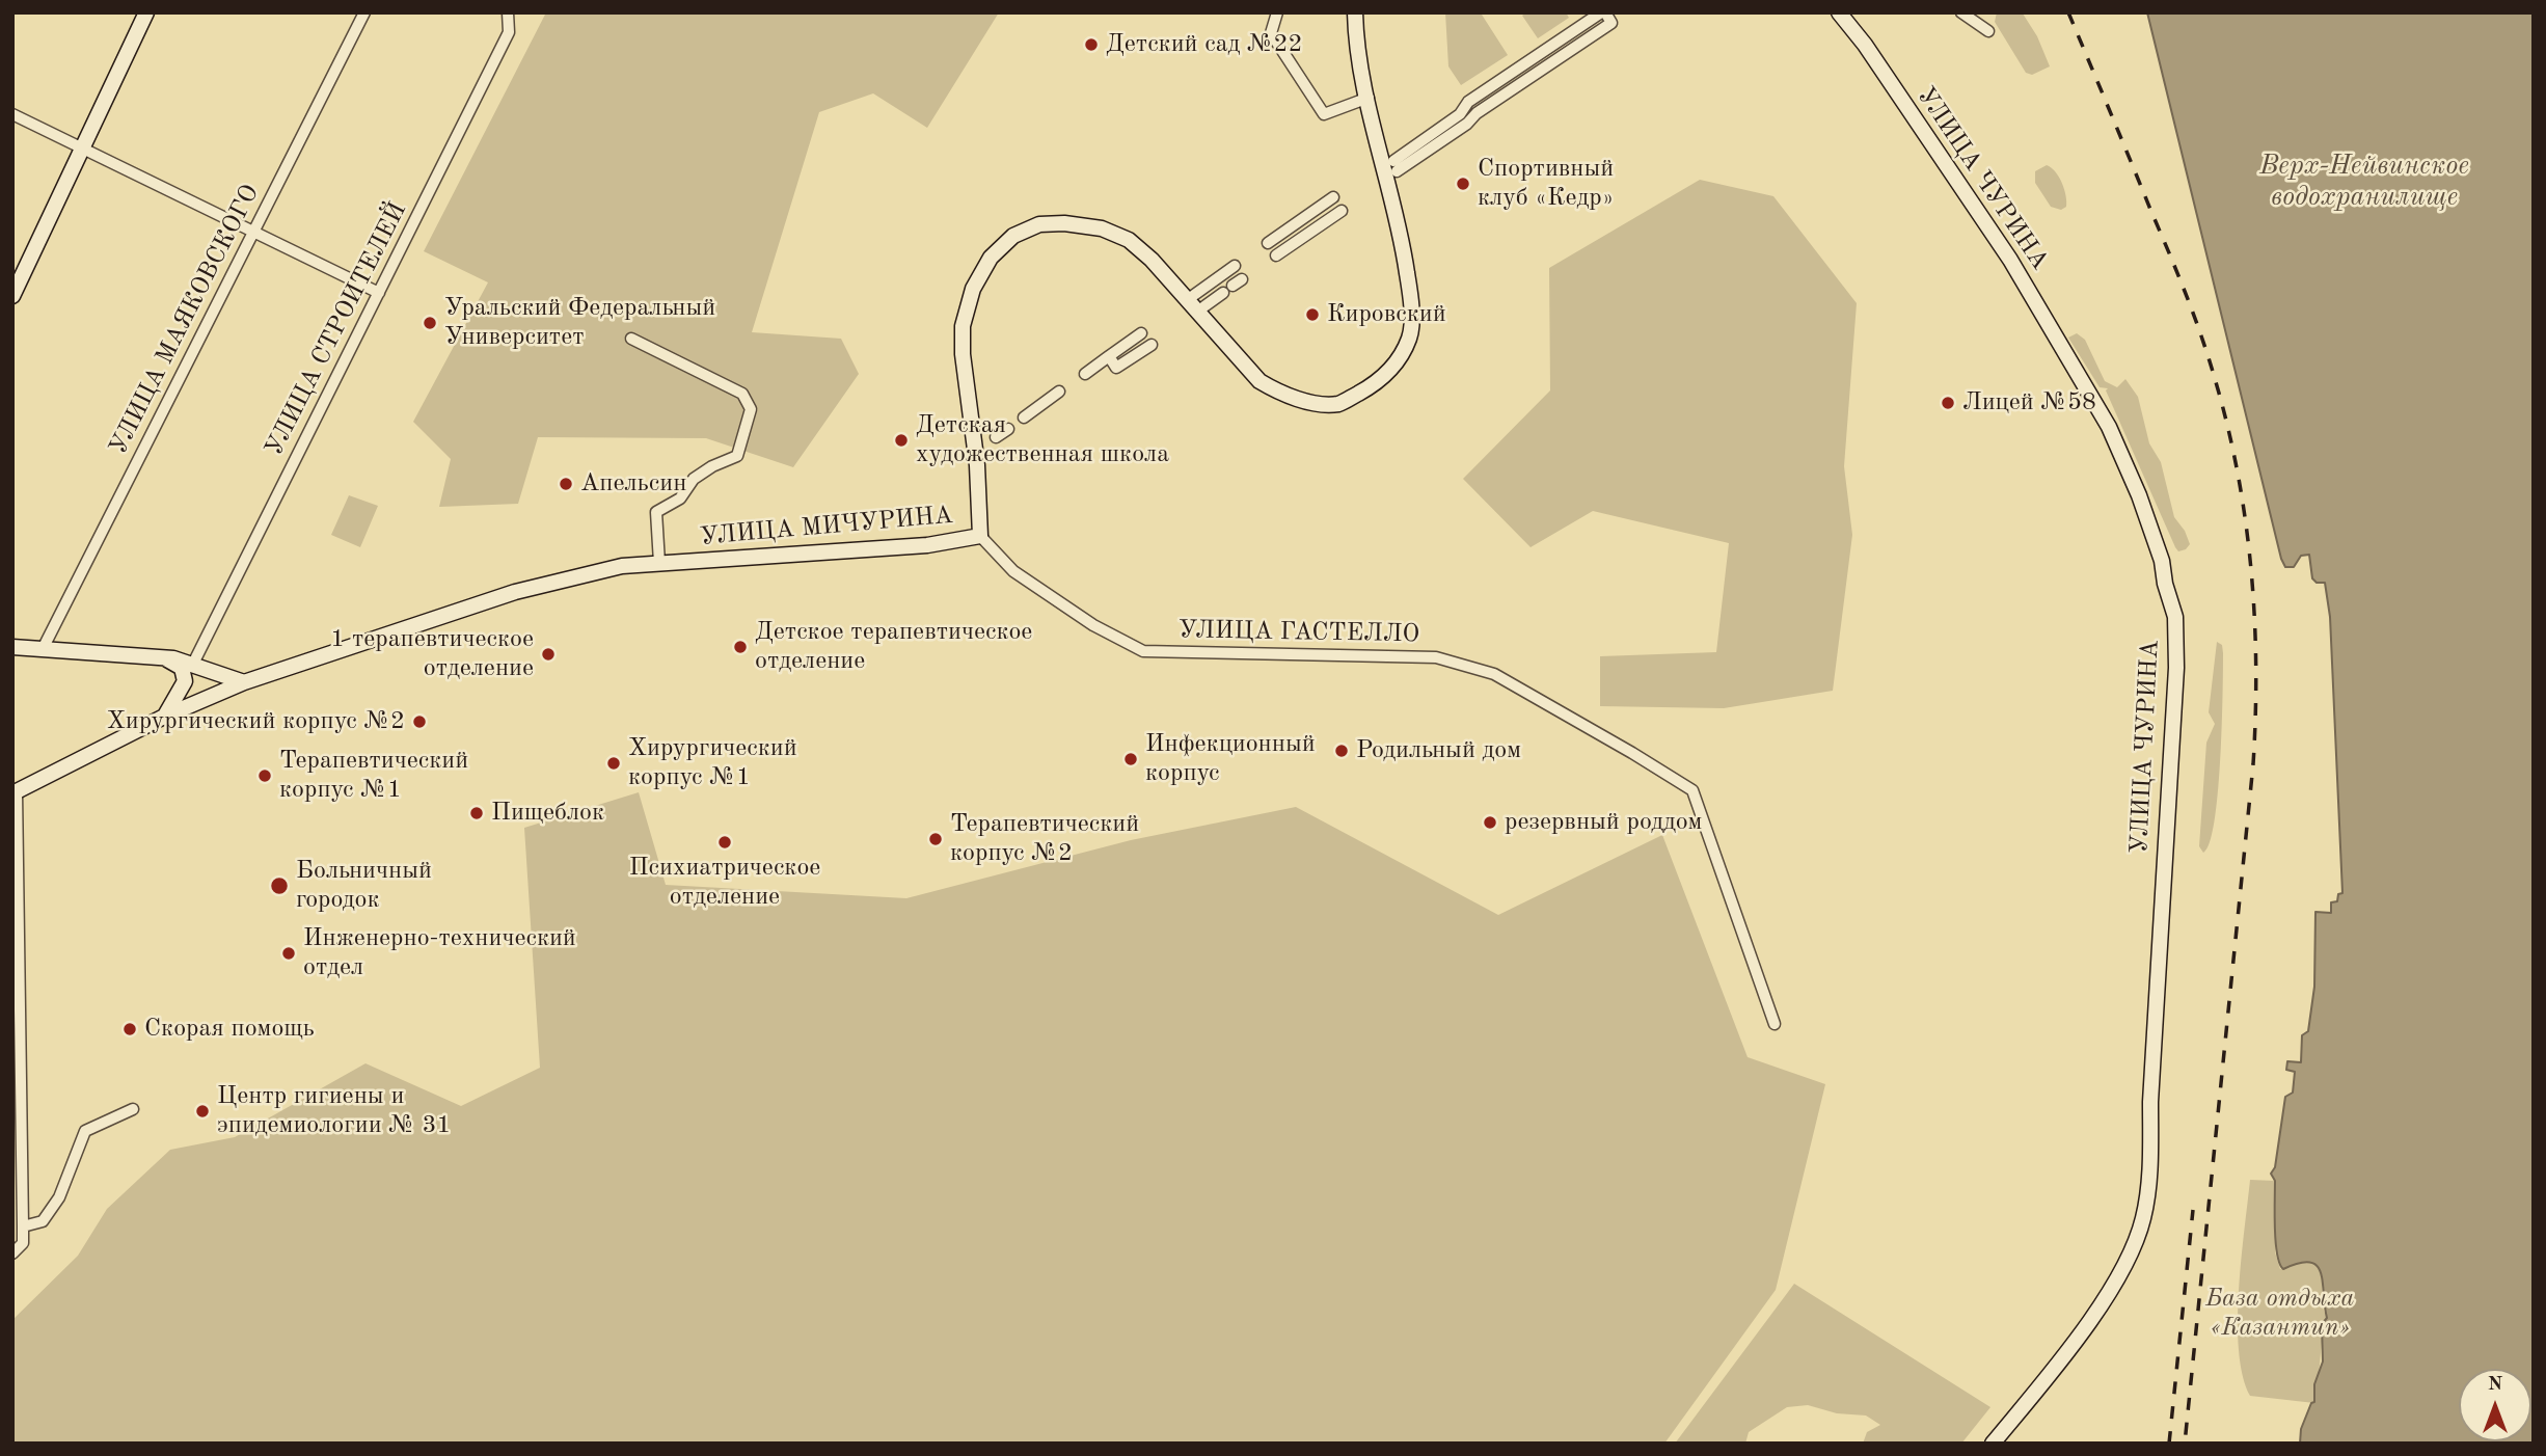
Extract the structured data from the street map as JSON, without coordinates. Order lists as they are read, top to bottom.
{
  "streets": {
    "street": [
      "УЛИЦА ЧУРИНА",
      "УЛИЦА МАЯКОВСКОГО",
      "УЛИЦА СТРОИТЕЛЕЙ",
      "УЛИЦА МИЧУРИНА",
      "УЛИЦА ГАСТЕЛЛО"
    ]
  },
  "crossings": [
    ["УЛИЦА МИЧУРИНА", "УЛИЦА ГАСТЕЛЛО"]
  ],
  "water": ["Верх-Нейвинское водохранилище"],
  "parks": ["База отдыха «Казантип»"],
  "places": [
    "Детский сад №22",
    "Спортивный клуб «Кедр»",
    "Кировский",
    "Уральский Федеральный Университет",
    "Лицей №58",
    "Детская художественная школа",
    "Апельсин",
    "Детское терапевтическое отделение",
    "1 терапевтическое отделение",
    "Хирургический корпус №2",
    "Родильный дом",
    "Инфекционный корпус",
    "Хирургический корпус №1",
    "Терапевтический корпус №1",
    "Пищеблок",
    "резервный роддом",
    "Терапевтический корпус №2",
    "Психиатрическое отделение",
    "Больничный городок",
    "Инженерно-технический отдел",
    "Скорая помощь",
    "Центр гигиены и эпидемиологии № 31"
  ],
  "north": "top"
}
